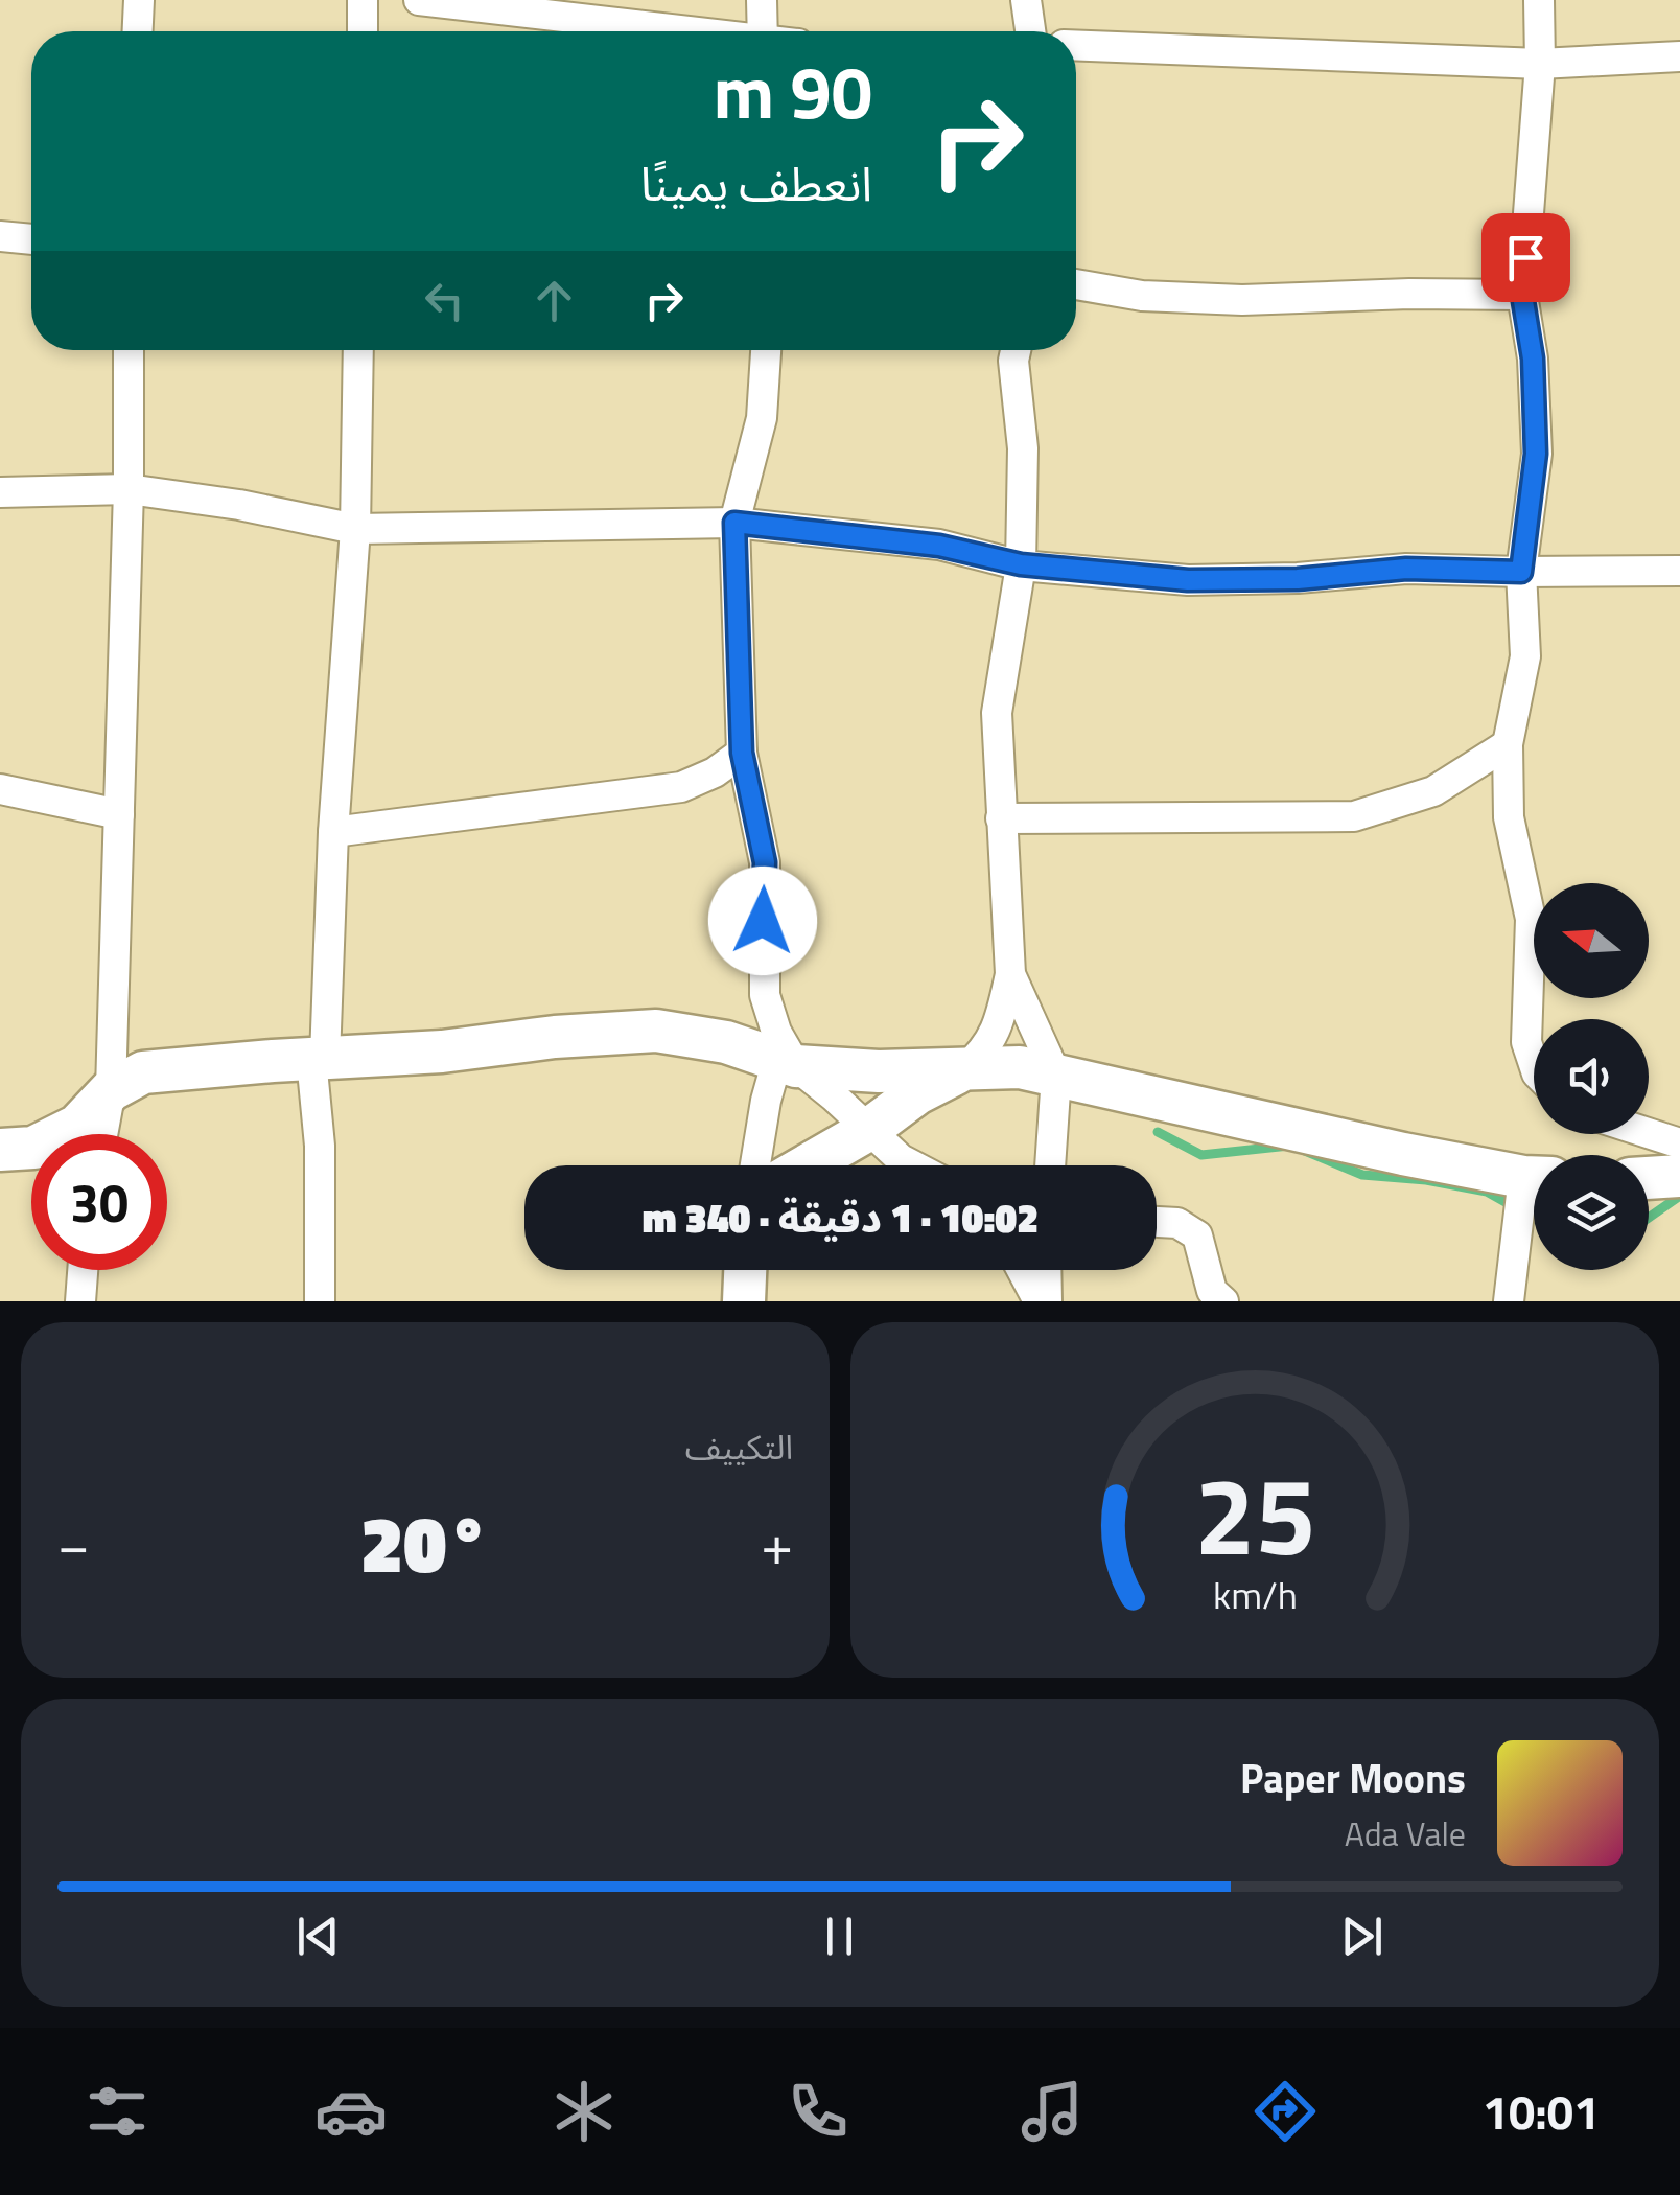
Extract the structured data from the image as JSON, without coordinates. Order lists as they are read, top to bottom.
{
  "north": "left",
  "page": {
    "turn": ["90 m", "انعطف يمينًا"],
    "limit": "30",
    "trip": "10:02 · 1 دقيقة · 340 m",
    "tile": "التكييف",
    "heat": ["−", "20°", "+"],
    "song": ["Paper Moons", "Ada Vale"],
    "tabs": "10:01",
    "gauge": ["25", "km/h"]
  }
}
